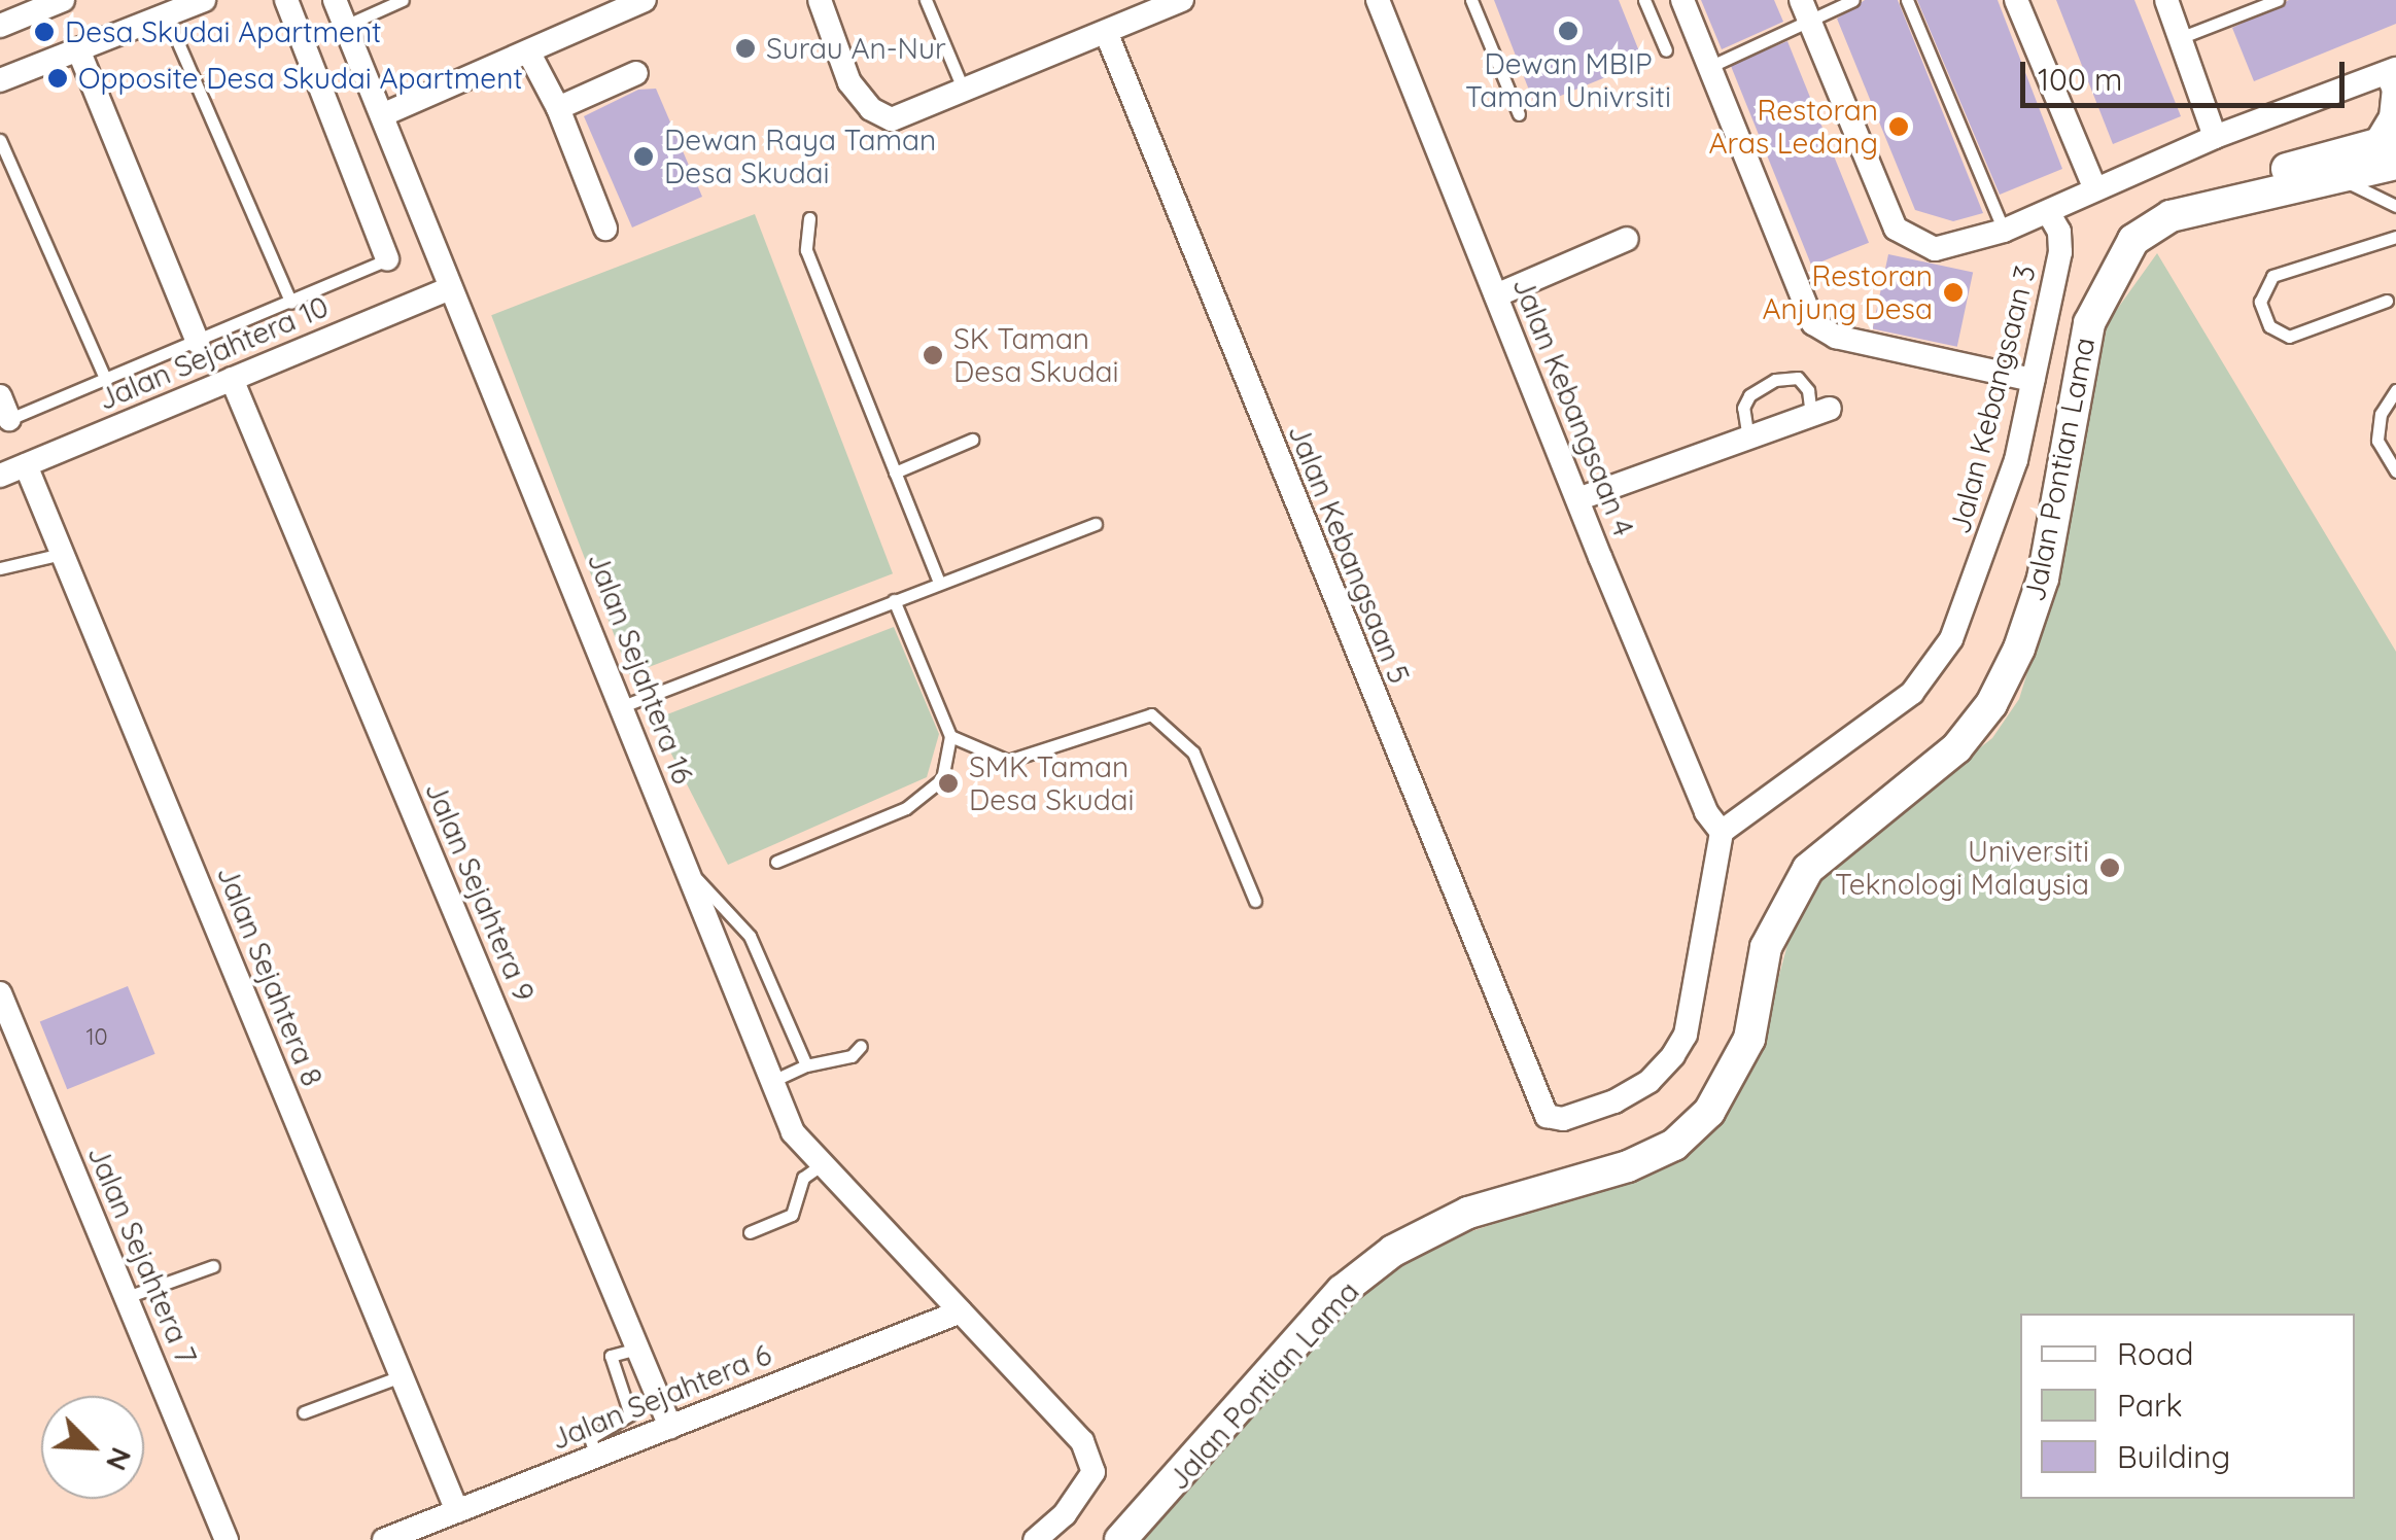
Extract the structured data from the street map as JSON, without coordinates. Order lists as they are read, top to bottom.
{
  "streets": {
    "street": [
      "Jalan Sejahtera 10",
      "Jalan Kebangsaan 3",
      "Jalan Kebangsaan 4",
      "Jalan Pontian Lama",
      "Jalan Kebangsaan 5",
      "Jalan Sejahtera 16",
      "Jalan Sejahtera 9",
      "Jalan Sejahtera 8",
      "Jalan Sejahtera 7",
      "Jalan Sejahtera 6"
    ]
  },
  "crossings": [
    ["Jalan Sejahtera 10", "Jalan Sejahtera 16"],
    ["Jalan Sejahtera 10", "Jalan Sejahtera 9"],
    ["Jalan Sejahtera 10", "Jalan Sejahtera 8"],
    ["Jalan Kebangsaan 3", "Jalan Kebangsaan 4"],
    ["Jalan Kebangsaan 3", "Jalan Kebangsaan 5"],
    ["Jalan Kebangsaan 4", "Jalan Kebangsaan 5"],
    ["Jalan Sejahtera 16", "Jalan Sejahtera 6"],
    ["Jalan Sejahtera 9", "Jalan Sejahtera 6"],
    ["Jalan Sejahtera 8", "Jalan Sejahtera 6"]
  ],
  "places": [
    "Dewan MBIP Taman Univrsiti",
    "Desa Skudai Apartment",
    "Surau An-Nur",
    "Opposite Desa Skudai Apartment",
    "Restoran Aras Ledang",
    "Dewan Raya Taman Desa Skudai",
    "Restoran Anjung Desa",
    "SK Taman Desa Skudai",
    "SMK Taman Desa Skudai",
    "Universiti Teknologi Malaysia"
  ],
  "house_numbers": ["10"],
  "legend": ["Road", "Park", "Building"],
  "scale_bar": "100 m",
  "north": "bottom right"
}
